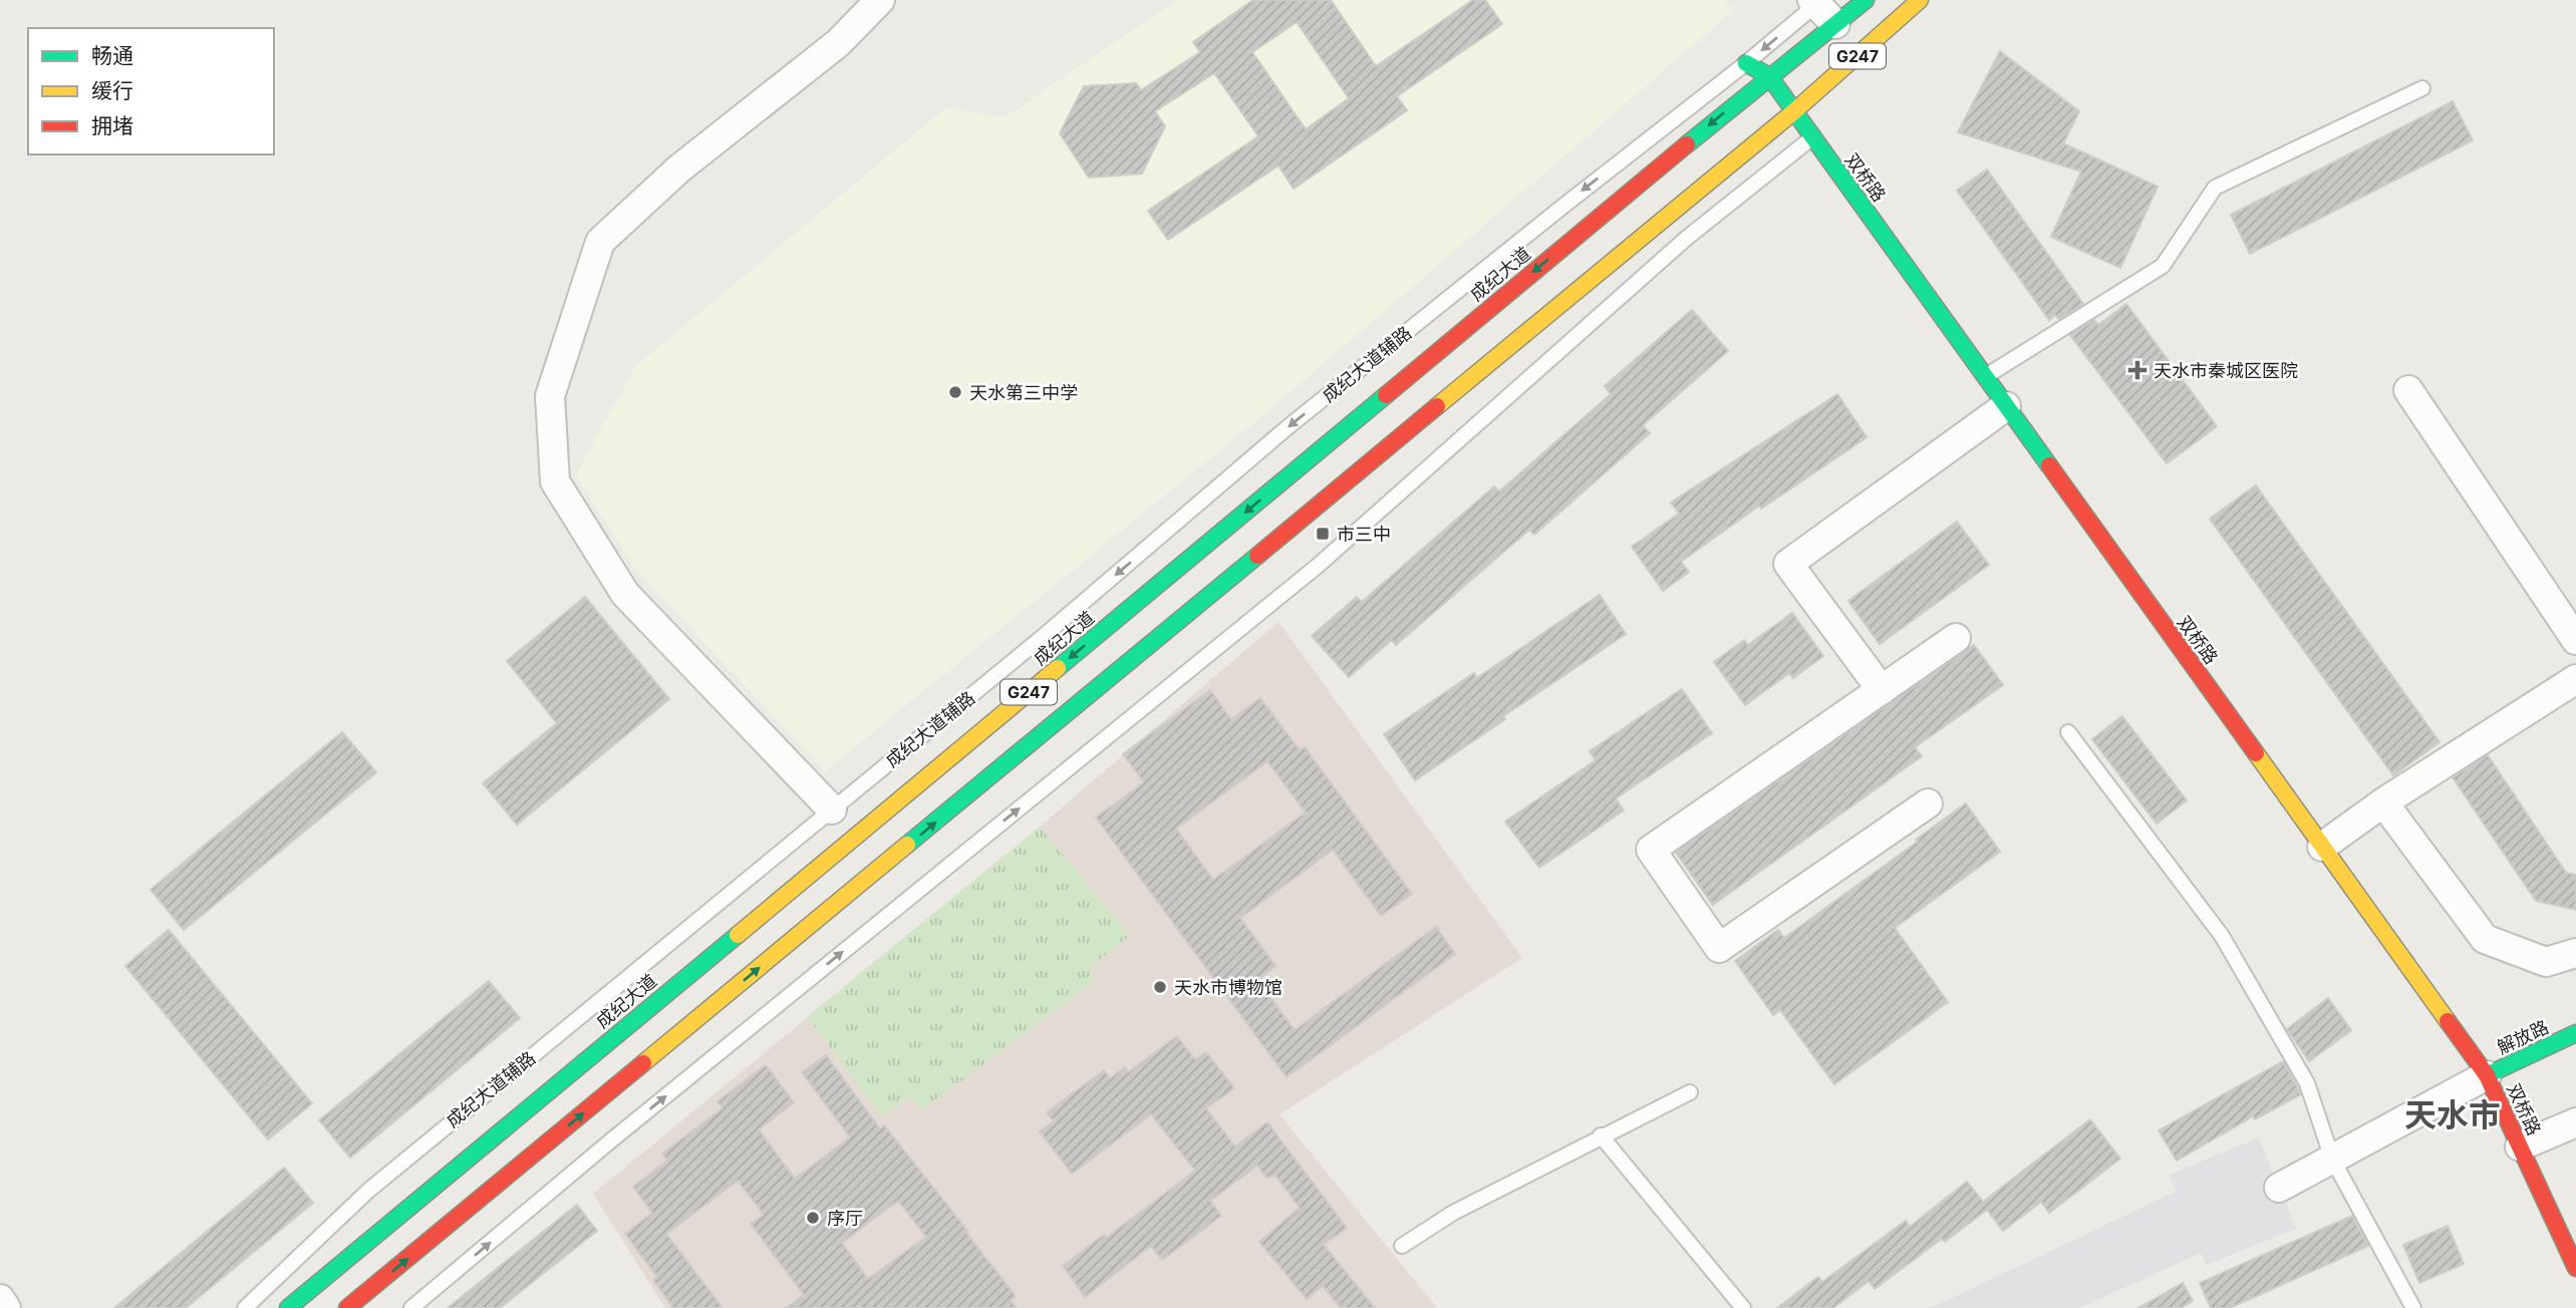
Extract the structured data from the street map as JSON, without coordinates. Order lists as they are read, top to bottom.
{
  "streets": {
    "main road": [
      "G247",
      "双桥路",
      "成纪大道",
      "解放路"
    ],
    "lane": ["成纪大道辅路"]
  },
  "crossings": [
    ["G247", "双桥路"],
    ["双桥路", "成纪大道"],
    ["双桥路", "成纪大道辅路"],
    ["双桥路", "解放路"],
    ["成纪大道", "成纪大道辅路"]
  ],
  "districts": ["天水市"],
  "places": {
    "health": ["天水市秦城区医院"],
    "other": ["天水第三中学", "天水市博物馆", "序厅"],
    "transit": ["市三中"]
  },
  "legend": ["畅通", "缓行", "拥堵"]
}
